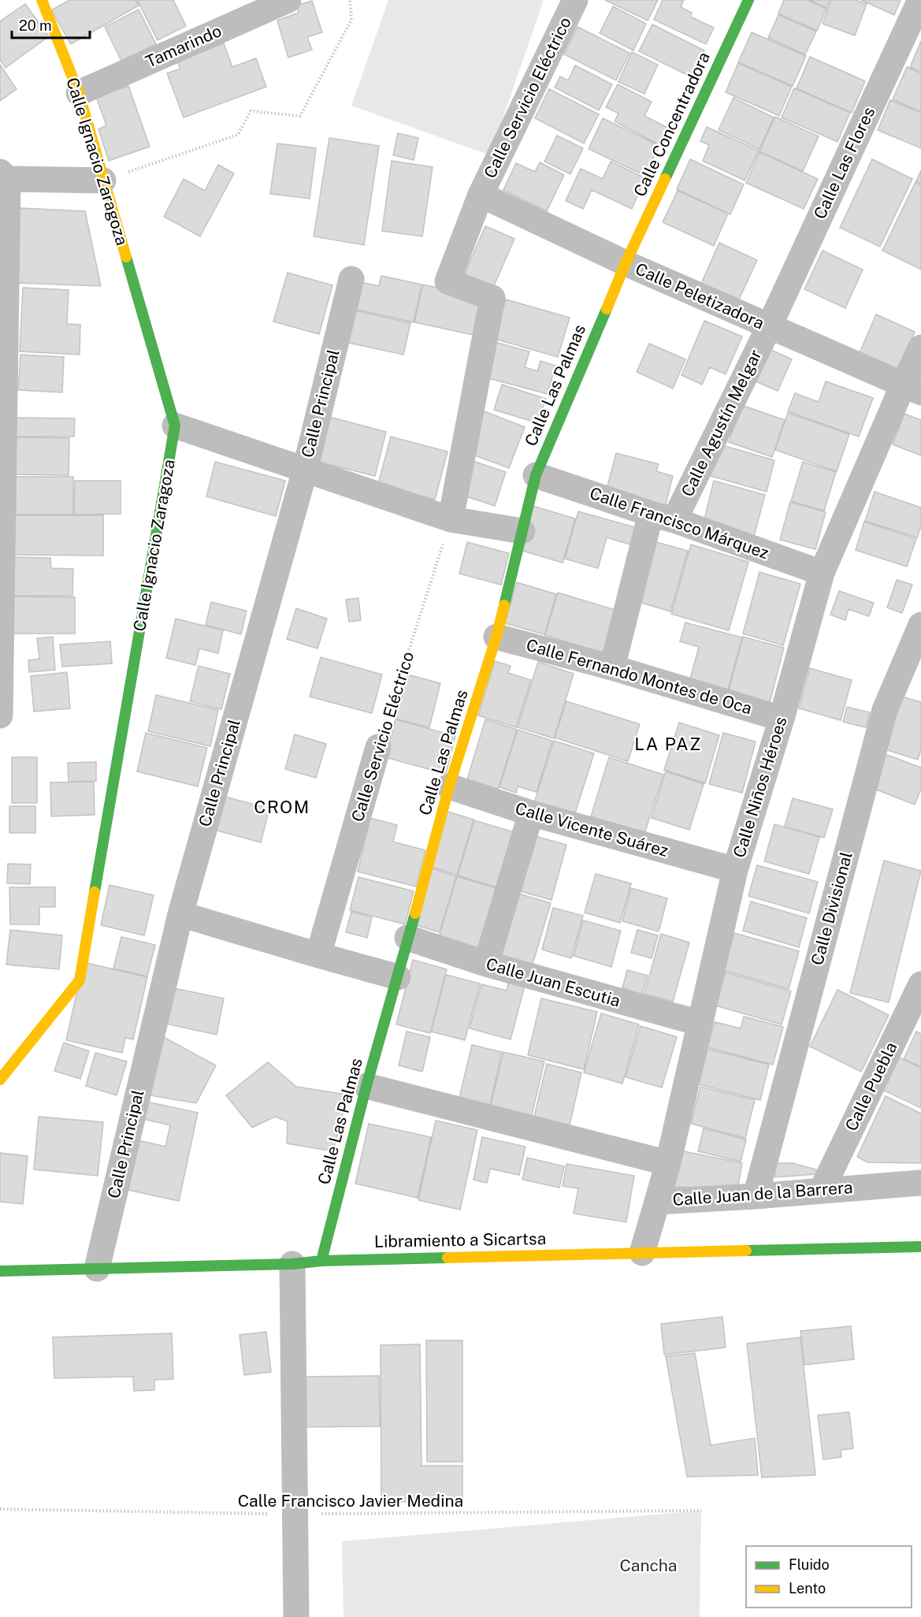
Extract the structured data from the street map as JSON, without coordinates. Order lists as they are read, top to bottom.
{
  "streets": {
    "street": [
      "Tamarindo",
      "Calle Servicio Eléctrico",
      "Calle Concentradora",
      "Calle Ignacio Zaragoza",
      "Calle Las Flores",
      "Calle Peletizadora",
      "Calle Las Palmas",
      "Calle Principal",
      "Calle Agustín Melgar",
      "Calle Francisco Márquez",
      "Calle Fernando Montes de Oca",
      "Calle Niños Héroes",
      "Calle Vicente Suárez",
      "Calle Divisional",
      "Calle Juan Escutia",
      "Calle Puebla",
      "Calle Juan de la Barrera",
      "Libramiento a Sicartsa"
    ],
    "path": ["Calle Francisco Javier Medina"]
  },
  "crossings": [
    ["Tamarindo", "Calle Ignacio Zaragoza"],
    ["Calle Servicio Eléctrico", "Calle Peletizadora"],
    ["Calle Concentradora", "Calle Peletizadora"],
    ["Calle Concentradora", "Calle Las Palmas"],
    ["Calle Las Flores", "Calle Peletizadora"],
    ["Calle Las Flores", "Calle Agustín Melgar"],
    ["Calle Peletizadora", "Calle Las Palmas"],
    ["Calle Peletizadora", "Calle Agustín Melgar"],
    ["Calle Peletizadora", "Calle Niños Héroes"],
    ["Calle Las Palmas", "Calle Francisco Márquez"],
    ["Calle Las Palmas", "Calle Fernando Montes de Oca"],
    ["Calle Las Palmas", "Calle Vicente Suárez"],
    ["Calle Las Palmas", "Calle Juan Escutia"],
    ["Calle Las Palmas", "Libramiento a Sicartsa"],
    ["Calle Principal", "Libramiento a Sicartsa"],
    ["Calle Agustín Melgar", "Calle Francisco Márquez"],
    ["Calle Agustín Melgar", "Calle Fernando Montes de Oca"],
    ["Calle Francisco Márquez", "Calle Niños Héroes"],
    ["Calle Fernando Montes de Oca", "Calle Niños Héroes"],
    ["Calle Niños Héroes", "Calle Vicente Suárez"],
    ["Calle Niños Héroes", "Calle Juan Escutia"],
    ["Calle Niños Héroes", "Calle Juan de la Barrera"],
    ["Calle Divisional", "Calle Juan de la Barrera"],
    ["Calle Puebla", "Calle Juan de la Barrera"],
    ["Calle Juan de la Barrera", "Libramiento a Sicartsa"]
  ],
  "districts": ["LA PAZ", "CROM"],
  "parks": ["Cancha"],
  "legend": ["Fluido", "Lento"],
  "scale_bar": "20 m"
}
